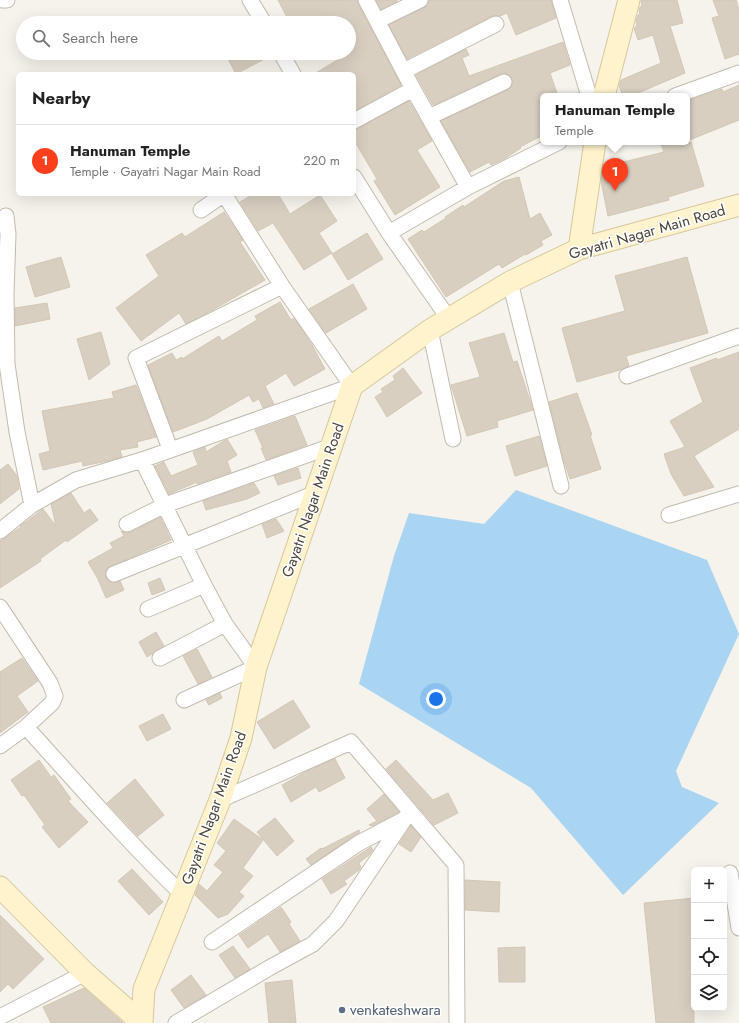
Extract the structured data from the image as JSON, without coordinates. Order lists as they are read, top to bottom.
{
  "streets": {
    "street": ["Gayatri Nagar Main Road"]
  },
  "places": ["venkateshwara"],
  "page": {
    "search": "Search here",
    "heading": "Nearby",
    "popup": ["Hanuman Temple", "Temple"],
    "list": [
      {
        "mark": "1",
        "name": "Hanuman Temple",
        "note": "Temple · Gayatri Nagar Main Road",
        "value": "220 m"
      }
    ],
    "pins": "1",
    "map_buttons": ["+", "−"]
  }
}
